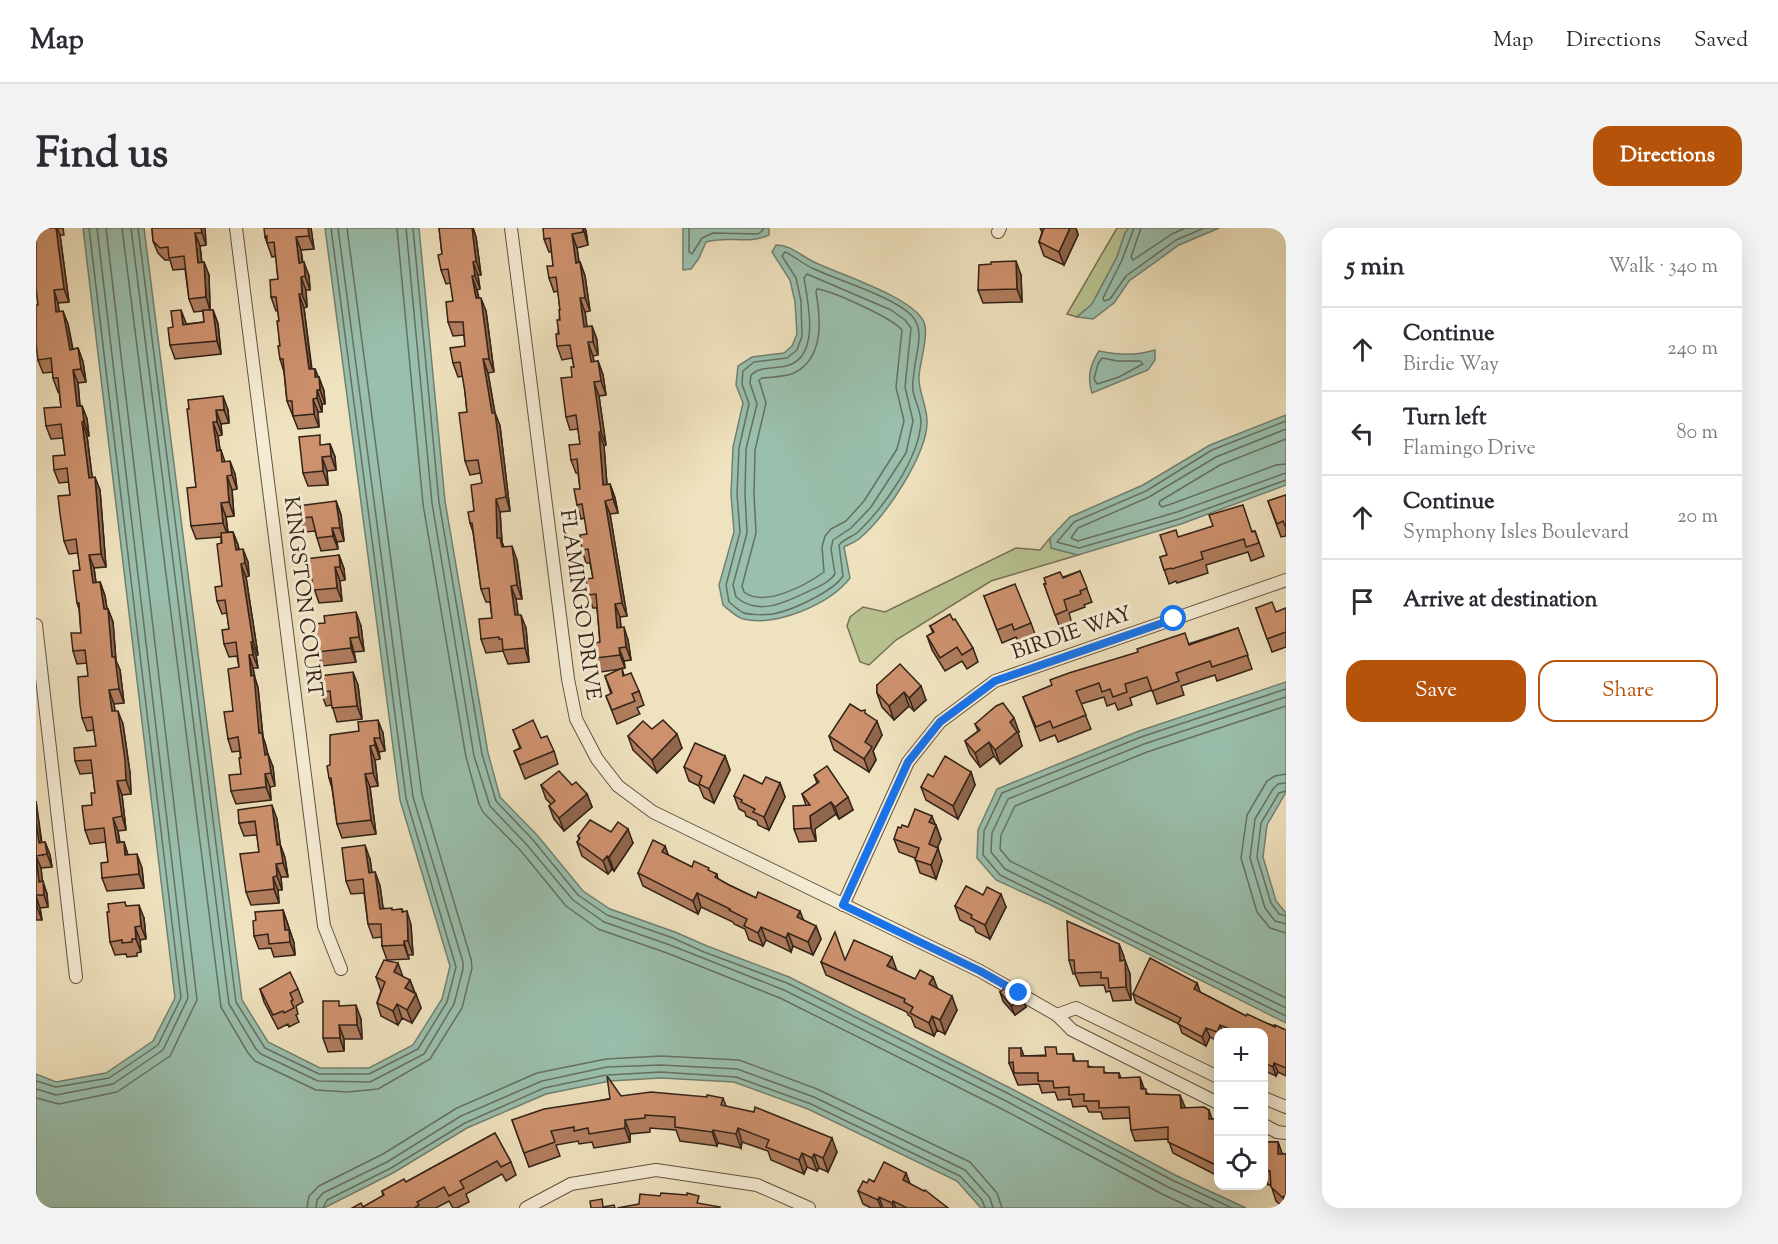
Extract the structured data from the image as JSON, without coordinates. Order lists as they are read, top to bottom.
{
  "streets": {
    "street": ["KINGSTON COURT", "FLAMINGO DRIVE", "BIRDIE WAY"]
  },
  "crossings": [
    ["FLAMINGO DRIVE", "BIRDIE WAY"]
  ],
  "page": {
    "header": "Map",
    "nav": ["Map", "Directions", "Saved"],
    "title": "Find us",
    "buttons": [
      "Directions",
      ["Save", "Share"]
    ],
    "heading": ["5 min", "Walk · 340 m"],
    "list": [
      ["Continue", "Birdie Way", "240 m"],
      ["Turn left", "Flamingo Drive", "80 m"],
      ["Continue", "Symphony Isles Boulevard", "20 m"],
      "Arrive at destination"
    ],
    "map_buttons": ["+", "−"]
  }
}
